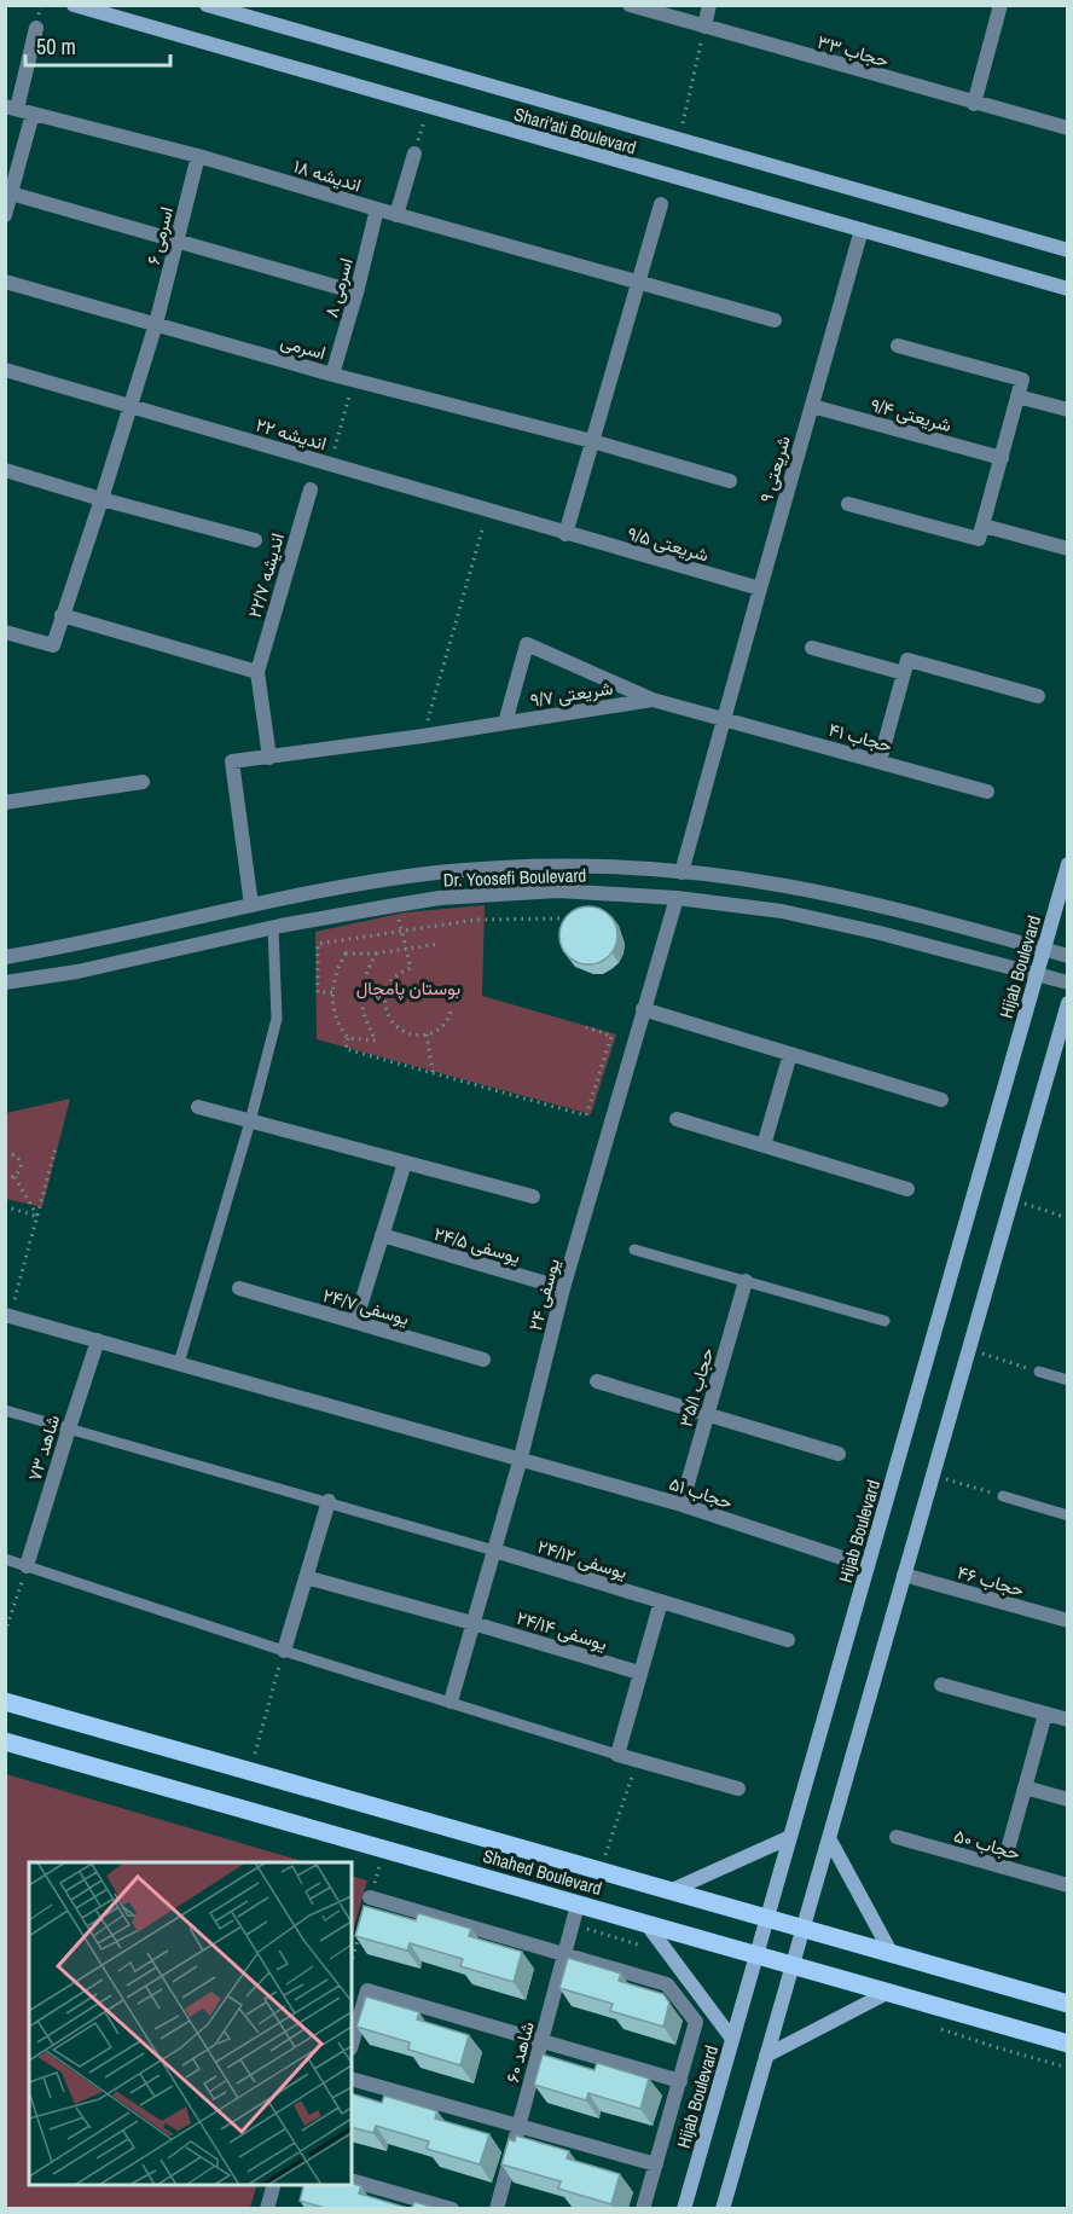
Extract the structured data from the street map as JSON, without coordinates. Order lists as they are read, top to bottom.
{
  "streets": {
    "main road": ["Shari'ati Boulevard", "Hijab Boulevard", "Shahed Boulevard"],
    "street": [
      "حجاب ۳۳",
      "اندیشه ۱۸",
      "اسرمی ۶",
      "اسرمی ۸",
      "اسرمی",
      "شریعتی ۹/۴",
      "اندیشه ۲۲",
      "شریعتی ۹",
      "شریعتی ۹/۵",
      "اندیشه ۲۲/۷",
      "شریعتی ۹/۷",
      "حجاب ۴۱",
      "Dr. Yoosefi Boulevard",
      "یوسفی ۲۴/۵",
      "یوسفی ۲۴",
      "یوسفی ۲۴/۷",
      "حجاب ۳۵/۱",
      "شاهد ۷۳",
      "حجاب ۵۱",
      "یوسفی ۲۴/۱۲",
      "حجاب ۴۶",
      "یوسفی ۲۴/۱۴",
      "حجاب ۵۰",
      "شاهد ۶۰"
    ]
  },
  "crossings": [
    ["Shari'ati Boulevard", "شریعتی ۹"],
    ["اندیشه ۱۸", "اسرمی ۶"],
    ["اندیشه ۱۸", "اسرمی ۸"],
    ["اسرمی ۶", "اسرمی"],
    ["اسرمی ۶", "اندیشه ۲۲"],
    ["اسرمی ۸", "اسرمی"],
    ["شریعتی ۹/۴", "شریعتی ۹"],
    ["اندیشه ۲۲", "شریعتی ۹/۵"],
    ["شریعتی ۹", "شریعتی ۹/۵"],
    ["شریعتی ۹", "شریعتی ۹/۷"],
    ["شریعتی ۹", "حجاب ۴۱"],
    ["شریعتی ۹", "Dr. Yoosefi Boulevard"],
    ["شریعتی ۹", "یوسفی ۲۴"],
    ["شریعتی ۹/۷", "حجاب ۴۱"],
    ["شریعتی ۹/۷", "Dr. Yoosefi Boulevard"],
    ["Dr. Yoosefi Boulevard", "Hijab Boulevard"],
    ["Dr. Yoosefi Boulevard", "یوسفی ۲۴"],
    ["Hijab Boulevard", "حجاب ۵۱"],
    ["Hijab Boulevard", "Shahed Boulevard"],
    ["یوسفی ۲۴/۵", "یوسفی ۲۴"],
    ["یوسفی ۲۴", "حجاب ۵۱"],
    ["یوسفی ۲۴", "یوسفی ۲۴/۱۲"],
    ["یوسفی ۲۴", "یوسفی ۲۴/۱۴"],
    ["حجاب ۳۵/۱", "حجاب ۵۱"],
    ["شاهد ۷۳", "حجاب ۵۱"],
    ["Shahed Boulevard", "شاهد ۶۰"]
  ],
  "parks": ["بوستان پامچال"],
  "scale_bar": "50 m"
}
